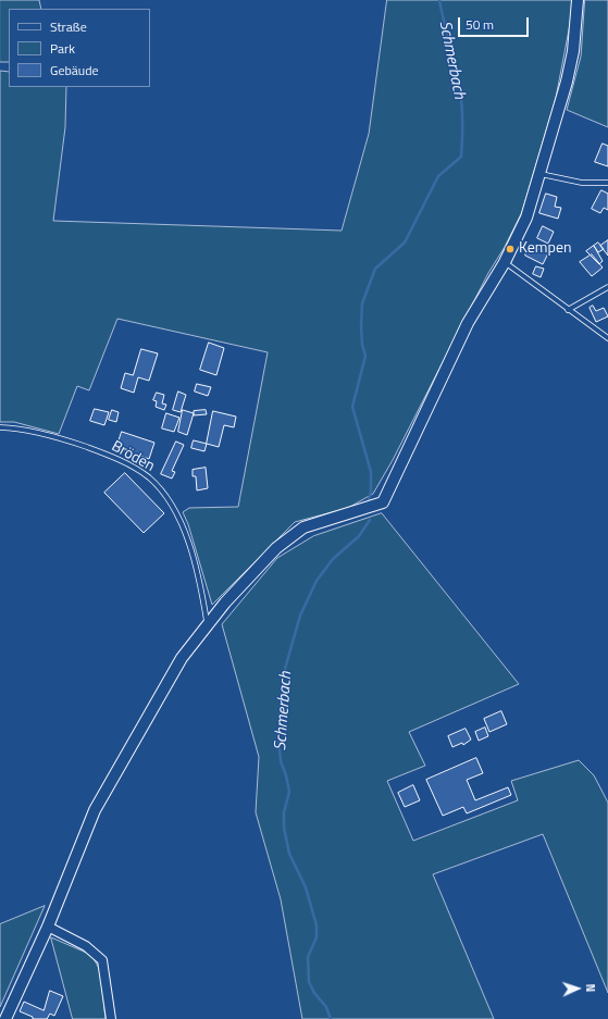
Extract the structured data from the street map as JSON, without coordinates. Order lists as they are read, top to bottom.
{
  "streets": {
    "lane": ["Bröden"]
  },
  "water": ["Schmerbach"],
  "places": ["Kempen"],
  "legend": ["Straße", "Park", "Gebäude"],
  "scale_bar": "50 m",
  "north": "right"
}
